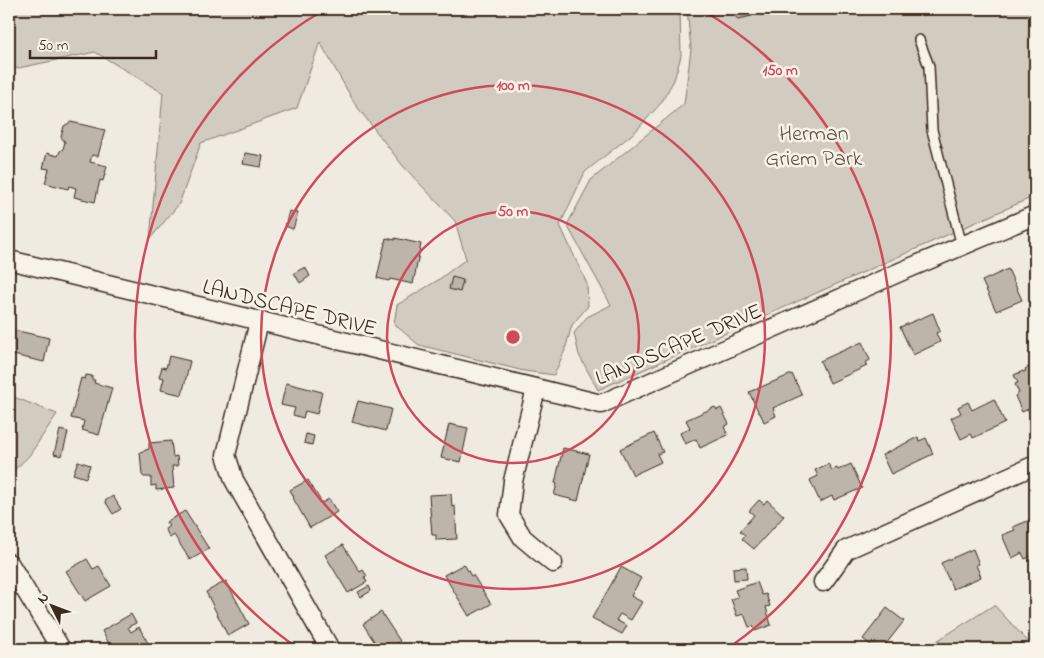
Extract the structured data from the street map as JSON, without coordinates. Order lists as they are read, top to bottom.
{
  "streets": {
    "street": ["LANDSCAPE DRIVE"]
  },
  "parks": ["Herman Griem Park"],
  "scale_bar": "50 m",
  "north": "top left",
  "rings": ["150 m", "100 m", "50 m"]
}
